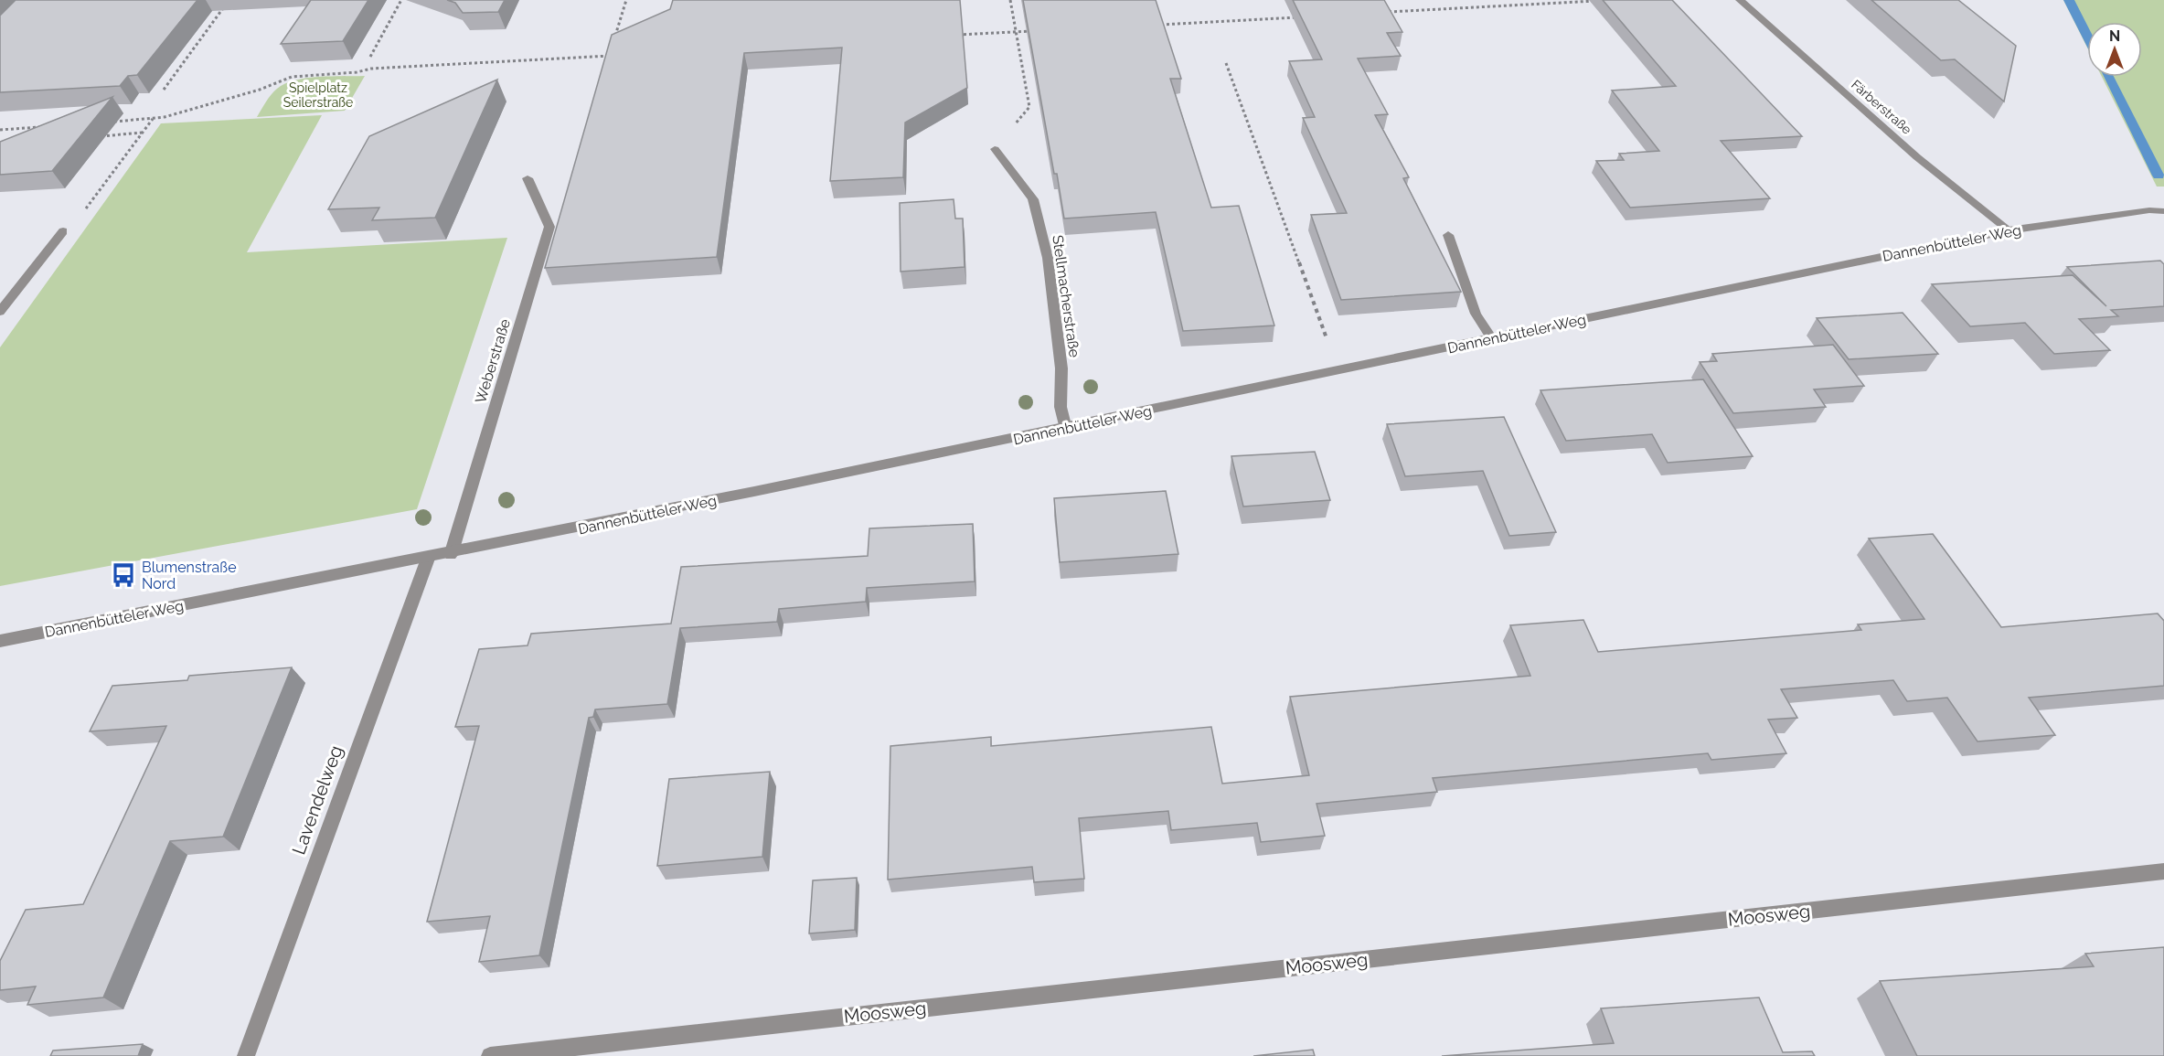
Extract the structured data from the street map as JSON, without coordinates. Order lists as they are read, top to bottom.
{
  "streets": {
    "street": [
      "Färberstraße",
      "Dannenbütteler Weg",
      "Stellmacherstraße",
      "Weberstraße",
      "Lavendelweg",
      "Moosweg"
    ]
  },
  "crossings": [
    ["Färberstraße", "Dannenbütteler Weg"],
    ["Dannenbütteler Weg", "Stellmacherstraße"],
    ["Dannenbütteler Weg", "Weberstraße"],
    ["Dannenbütteler Weg", "Lavendelweg"]
  ],
  "parks": ["Spielplatz Seilerstraße"],
  "places": {
    "bus stop": ["Blumenstraße Nord"]
  },
  "north": "top"
}
